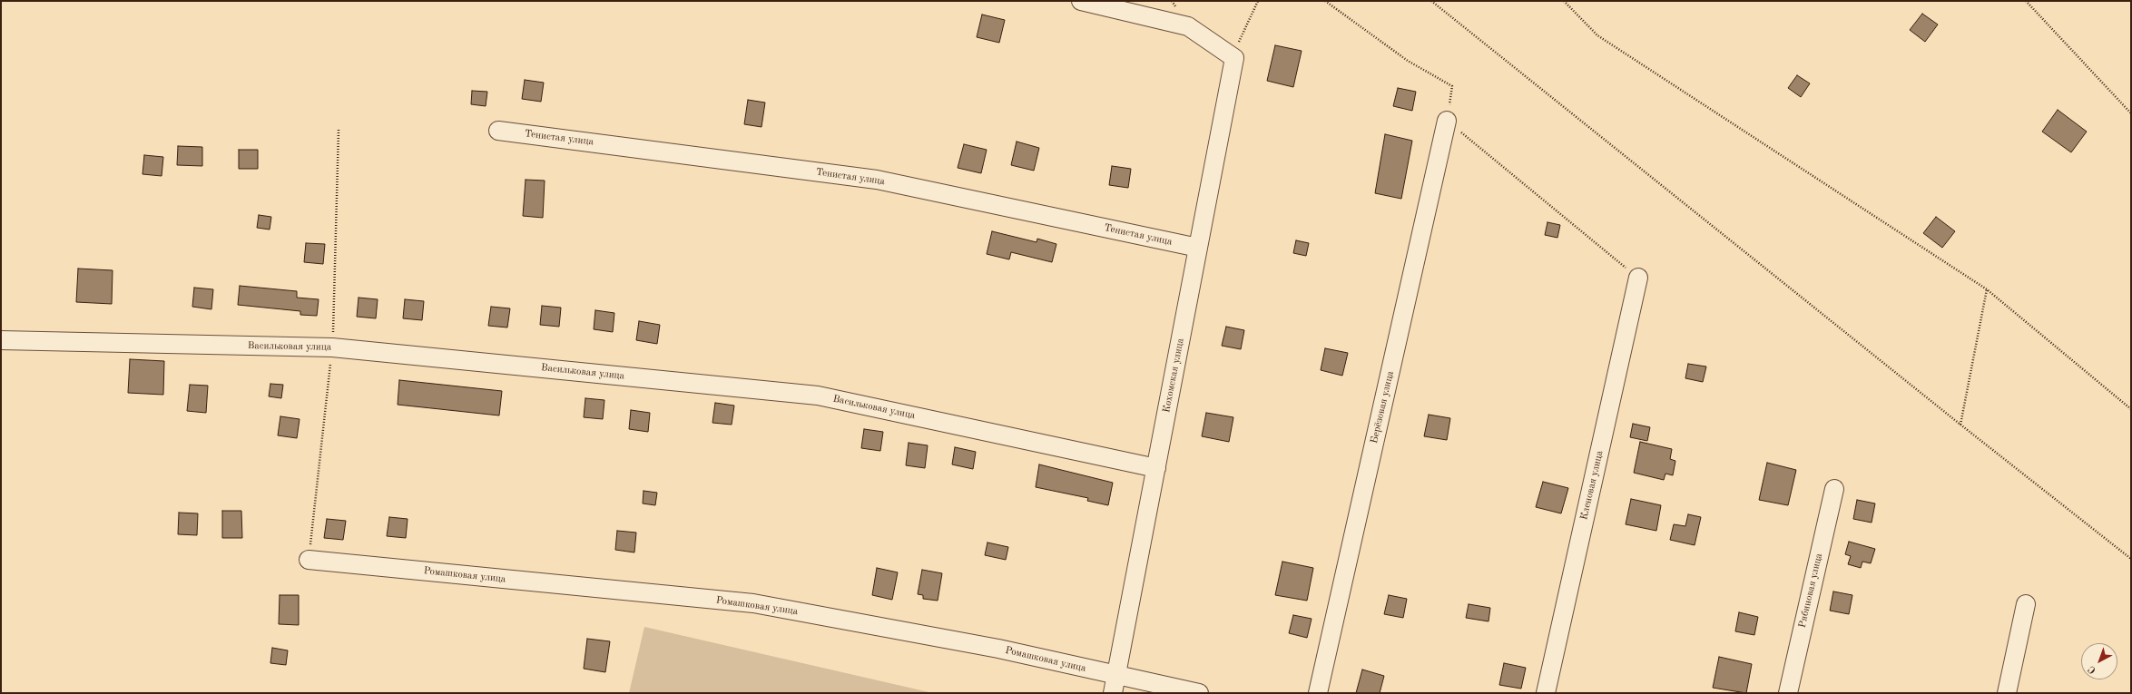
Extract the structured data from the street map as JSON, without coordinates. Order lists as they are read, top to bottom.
{
  "streets": {
    "street": [
      "Тенистая улица",
      "Васильковая улица",
      "Кохомская улица",
      "Берёзовая улица",
      "Кленовая улица",
      "Ромашковая улица",
      "Рябиновая улица"
    ]
  },
  "crossings": [
    ["Тенистая улица", "Кохомская улица"],
    ["Васильковая улица", "Кохомская улица"],
    ["Кохомская улица", "Ромашковая улица"]
  ],
  "north": "bottom left"
}
